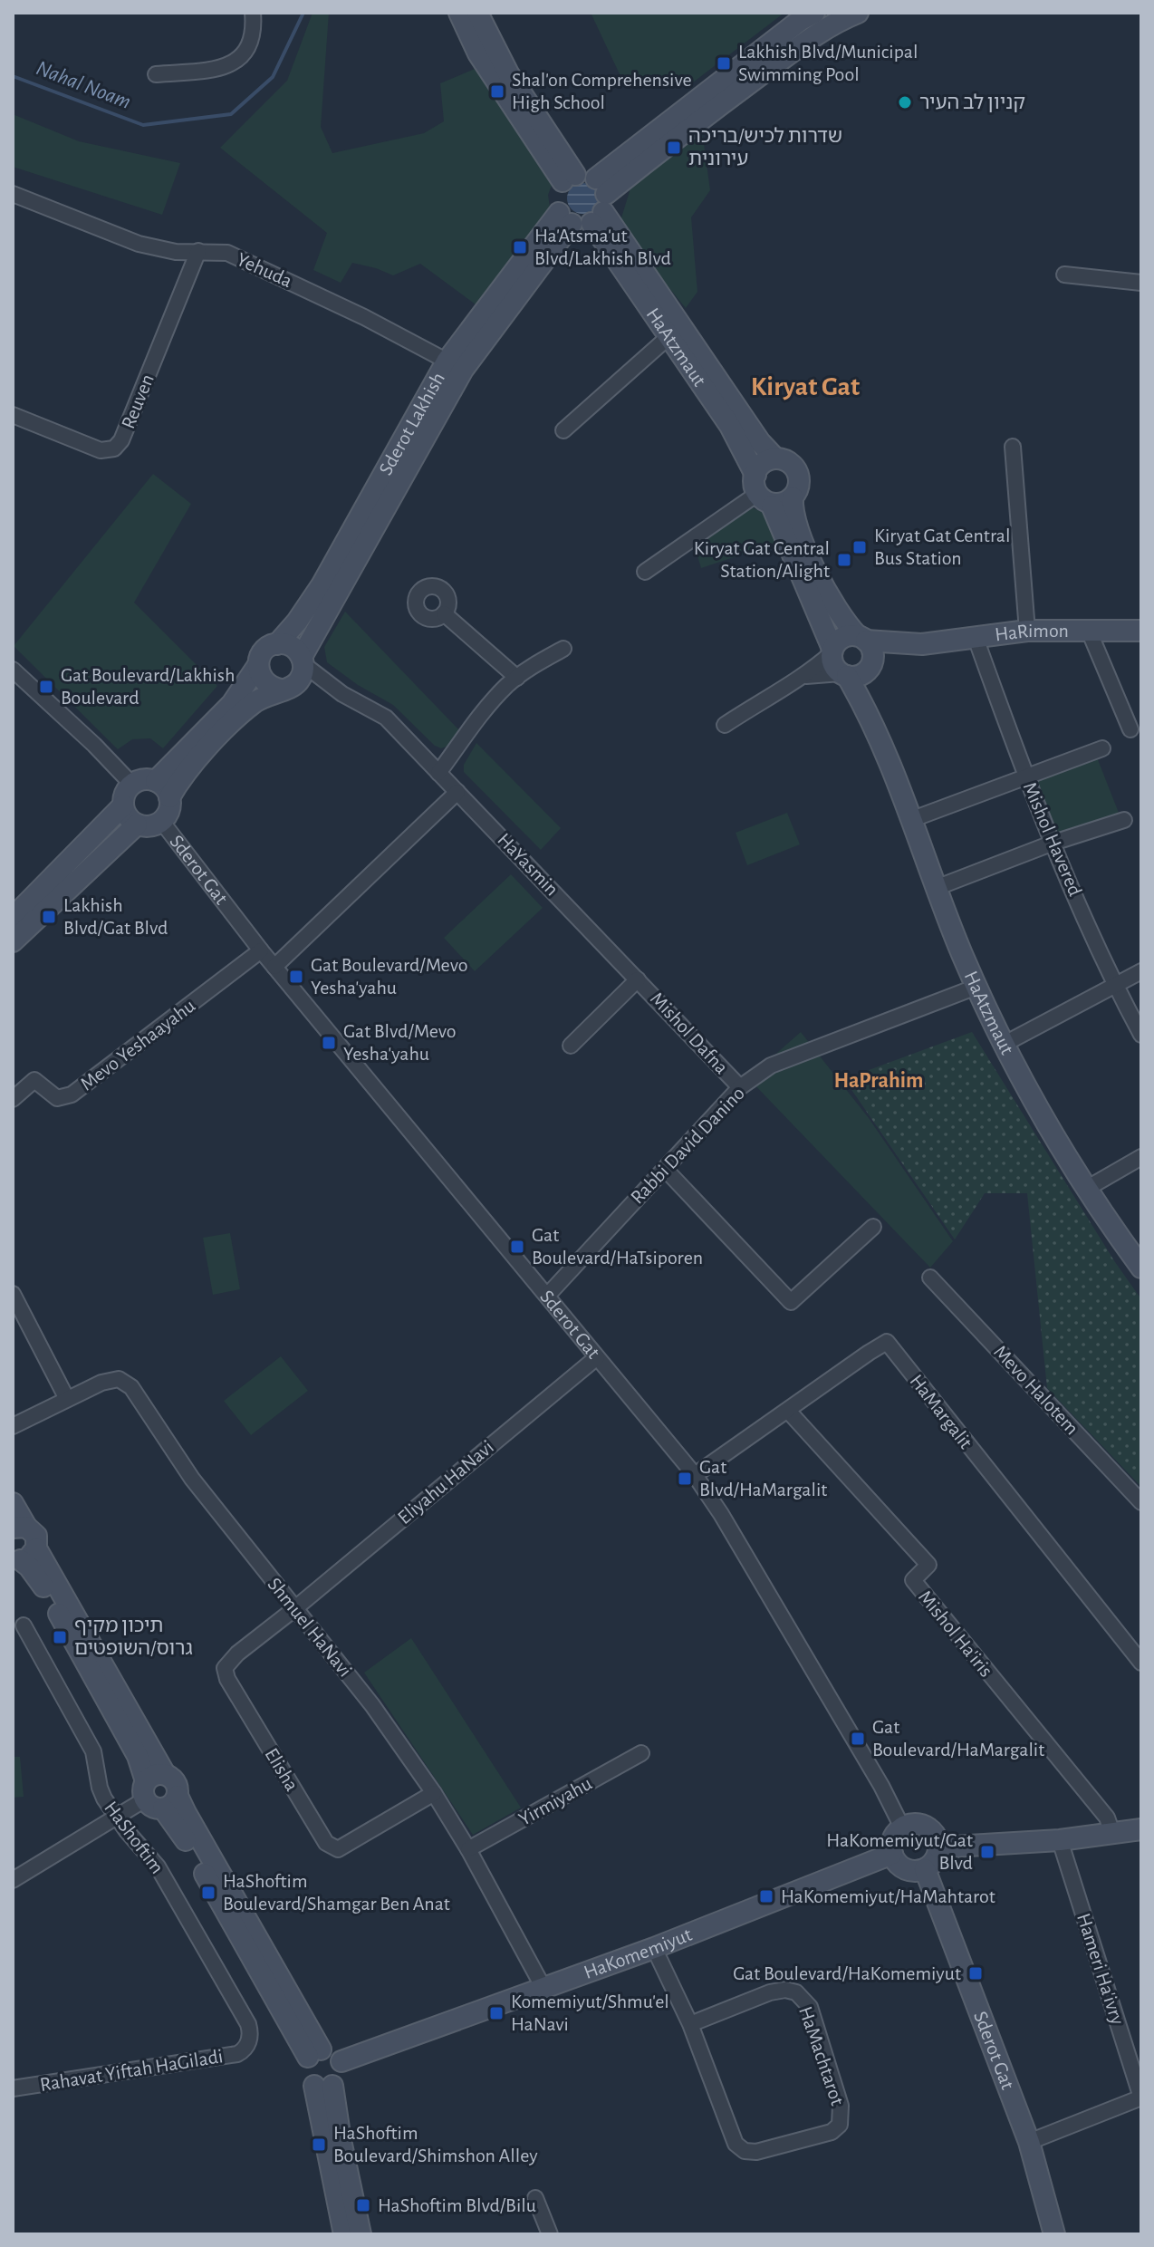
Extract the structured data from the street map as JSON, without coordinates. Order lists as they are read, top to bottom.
{
  "streets": {
    "street": [
      "Yehuda",
      "HaAtzmaut",
      "Reuven",
      "Sderot Lakhish",
      "HaRimon",
      "Mishol Havered",
      "HaYasmin",
      "Sderot Gat",
      "Mishol Dafna",
      "Mevo Yeshaayahu",
      "Rabbi David Danino",
      "Mevo Halotem",
      "HaMargalit",
      "Eliyahu HaNavi",
      "Shmuel HaNavi",
      "Mishol Ha'iris",
      "Elisha",
      "Yirmiyahu",
      "HaShoftim",
      "HaKomemiyut",
      "Hameri Ha'ivry",
      "HaMachtarot",
      "Rahavat Yiftah HaGiladi"
    ]
  },
  "crossings": [
    ["Yehuda", "Reuven"],
    ["Yehuda", "Sderot Lakhish"],
    ["HaAtzmaut", "Sderot Lakhish"],
    ["HaAtzmaut", "HaRimon"],
    ["HaAtzmaut", "Rabbi David Danino"],
    ["Sderot Lakhish", "HaYasmin"],
    ["HaRimon", "Mishol Havered"],
    ["HaYasmin", "Mishol Dafna"],
    ["Sderot Gat", "Mevo Yeshaayahu"],
    ["Sderot Gat", "Rabbi David Danino"],
    ["Sderot Gat", "HaMargalit"],
    ["Sderot Gat", "Eliyahu HaNavi"],
    ["Sderot Gat", "HaKomemiyut"],
    ["Mishol Dafna", "Rabbi David Danino"],
    ["HaMargalit", "Mishol Ha'iris"],
    ["Eliyahu HaNavi", "Shmuel HaNavi"],
    ["Eliyahu HaNavi", "Elisha"],
    ["Shmuel HaNavi", "Elisha"],
    ["Shmuel HaNavi", "Yirmiyahu"],
    ["Shmuel HaNavi", "HaKomemiyut"],
    ["HaShoftim", "Rahavat Yiftah HaGiladi"],
    ["HaKomemiyut", "HaMachtarot"]
  ],
  "districts": ["Kiryat Gat", "HaPrahim"],
  "water": ["Nahal Noam"],
  "places": {
    "transit": [
      "Lakhish Blvd/Municipal Swimming Pool",
      "Shal'on Comprehensive High School",
      "שדרות לכיש/בריכה עירונית",
      "Ha'Atsma'ut Blvd/Lakhish Blvd",
      "Kiryat Gat Central Bus Station",
      "Kiryat Gat Central Station/Alight",
      "Gat Boulevard/Lakhish Boulevard",
      "Lakhish Blvd/Gat Blvd",
      "Gat Boulevard/Mevo Yesha'yahu",
      "Gat Blvd/Mevo Yesha'yahu",
      "Gat Boulevard/HaTsiporen",
      "Gat Blvd/HaMargalit",
      "תיכון מקיף גרוס/השופטים",
      "Gat Boulevard/HaMargalit",
      "HaKomemiyut/Gat Blvd",
      "HaShoftim Boulevard/Shamgar Ben Anat",
      "HaKomemiyut/HaMahtarot",
      "Gat Boulevard/HaKomemiyut",
      "Komemiyut/Shmu'el HaNavi",
      "HaShoftim Boulevard/Shimshon Alley",
      "HaShoftim Blvd/Bilu"
    ],
    "other": ["קניון לב העיר"]
  }
}
